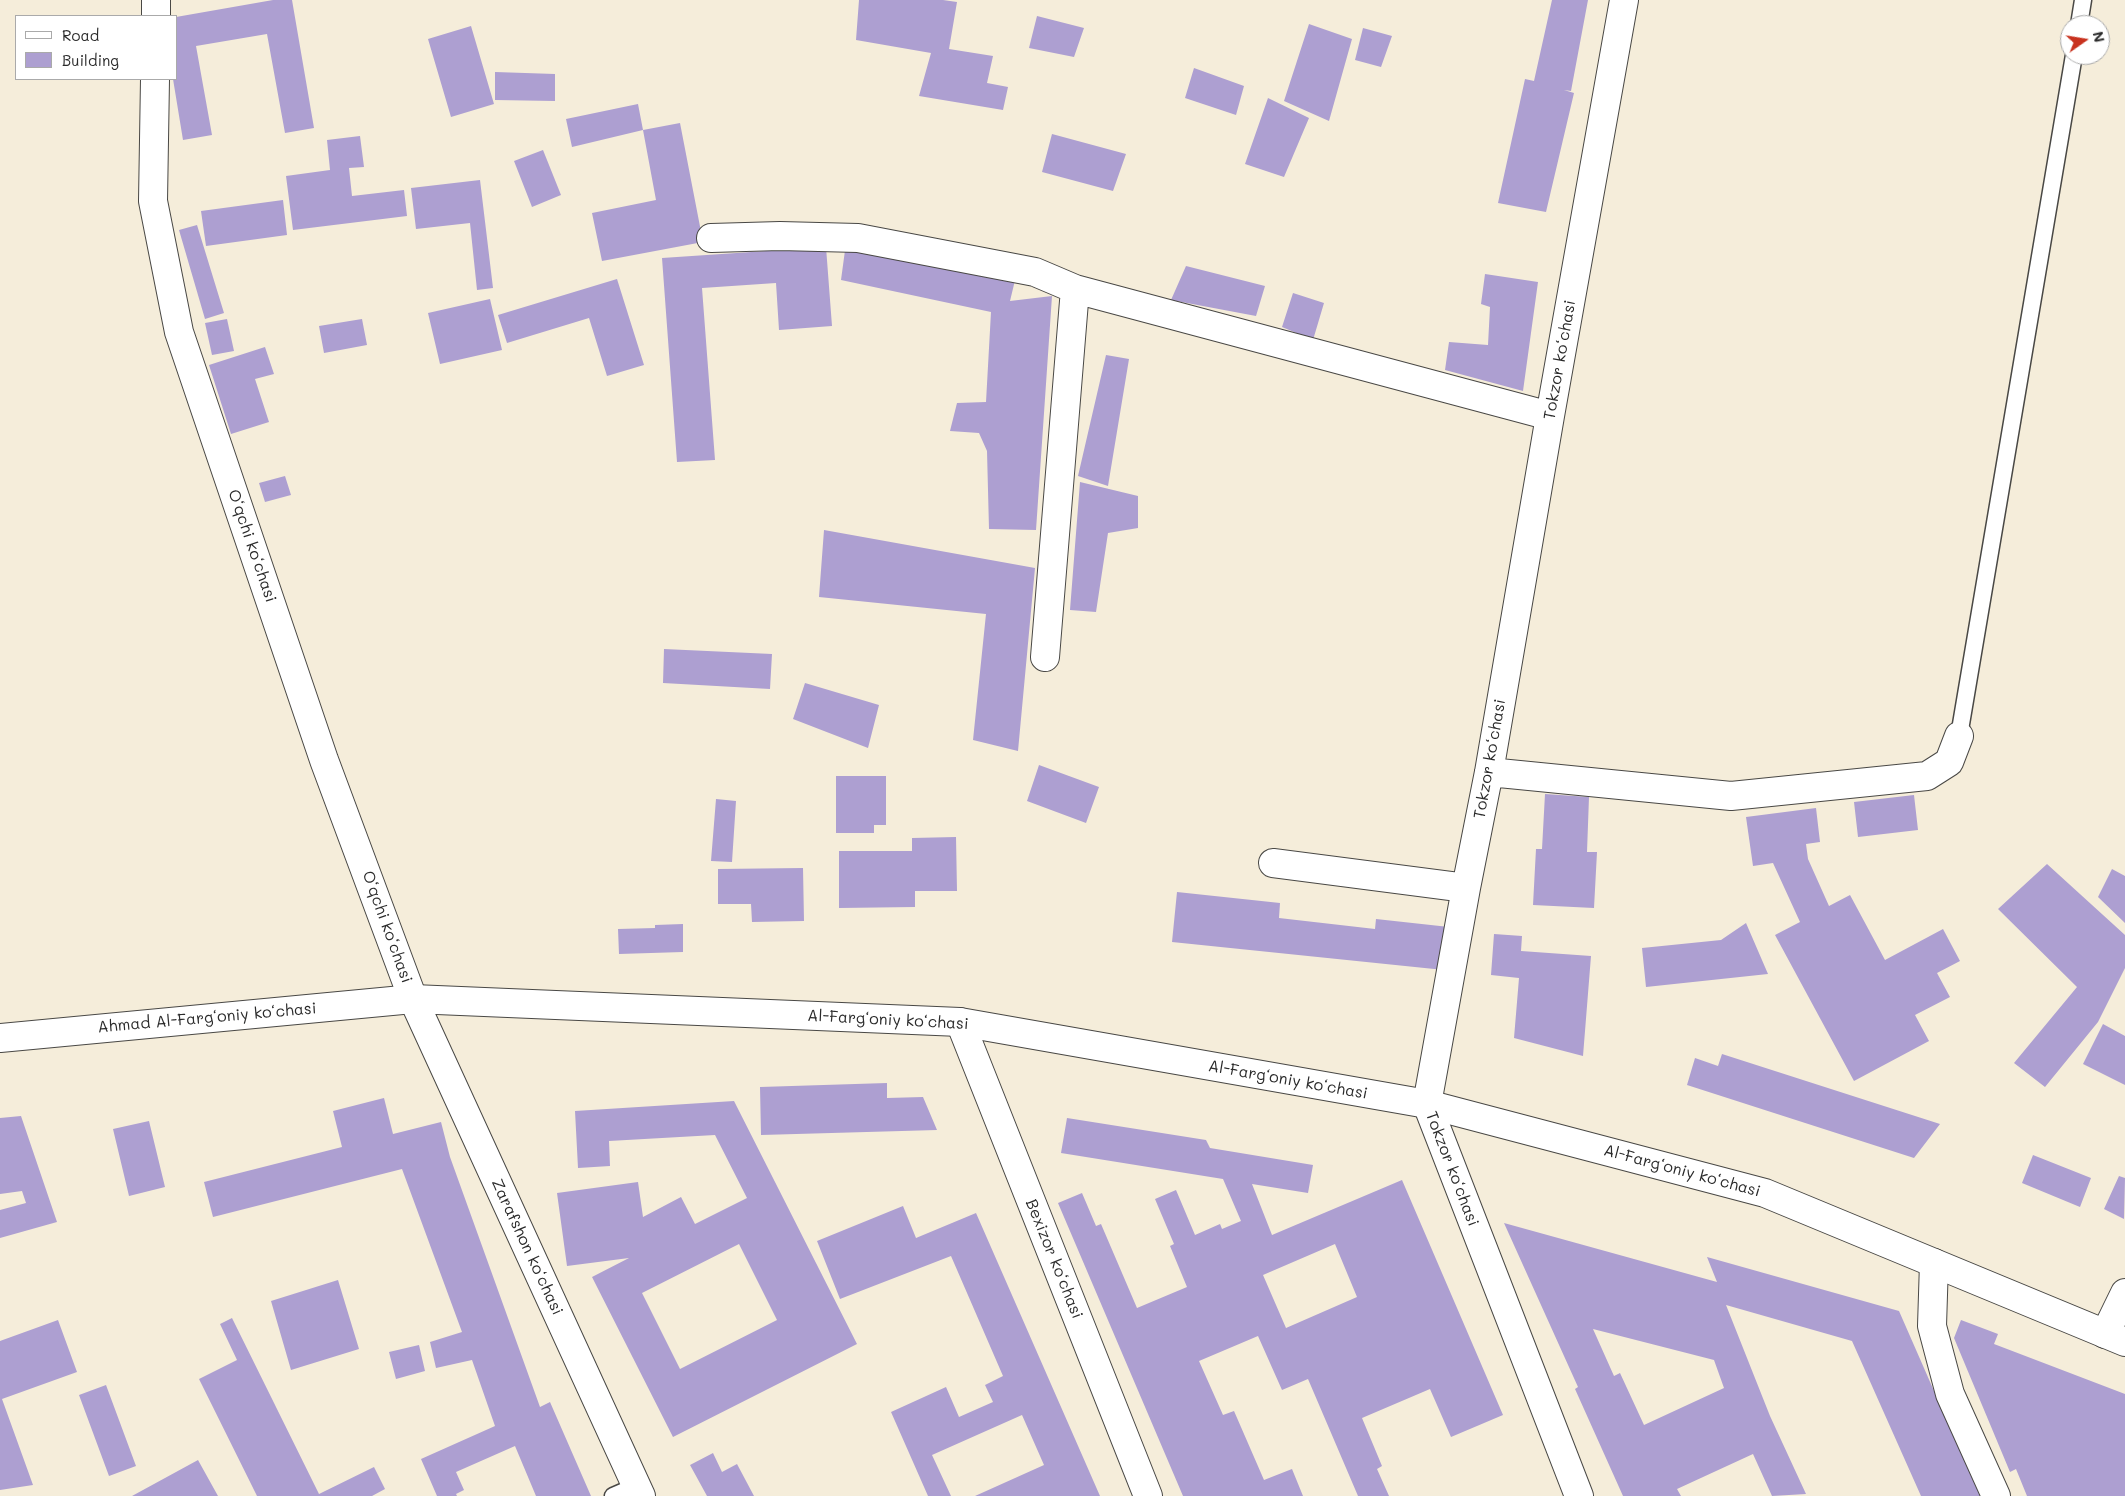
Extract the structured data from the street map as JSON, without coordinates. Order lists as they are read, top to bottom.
{
  "streets": {
    "street": [
      "Tokzor koʻchasi",
      "Oʻqchi koʻchasi",
      "Ahmad Al-Fargʻoniy koʻchasi",
      "Al-Fargʻoniy koʻchasi",
      "Zarafshon koʻchasi",
      "Bexizor koʻchasi"
    ]
  },
  "crossings": [
    ["Tokzor koʻchasi", "Al-Fargʻoniy koʻchasi"],
    ["Oʻqchi koʻchasi", "Ahmad Al-Fargʻoniy koʻchasi"],
    ["Oʻqchi koʻchasi", "Al-Fargʻoniy koʻchasi"],
    ["Oʻqchi koʻchasi", "Zarafshon koʻchasi"],
    ["Ahmad Al-Fargʻoniy koʻchasi", "Al-Fargʻoniy koʻchasi"],
    ["Ahmad Al-Fargʻoniy koʻchasi", "Zarafshon koʻchasi"],
    ["Al-Fargʻoniy koʻchasi", "Zarafshon koʻchasi"],
    ["Al-Fargʻoniy koʻchasi", "Bexizor koʻchasi"]
  ],
  "legend": ["Road", "Building"],
  "north": "right"
}
